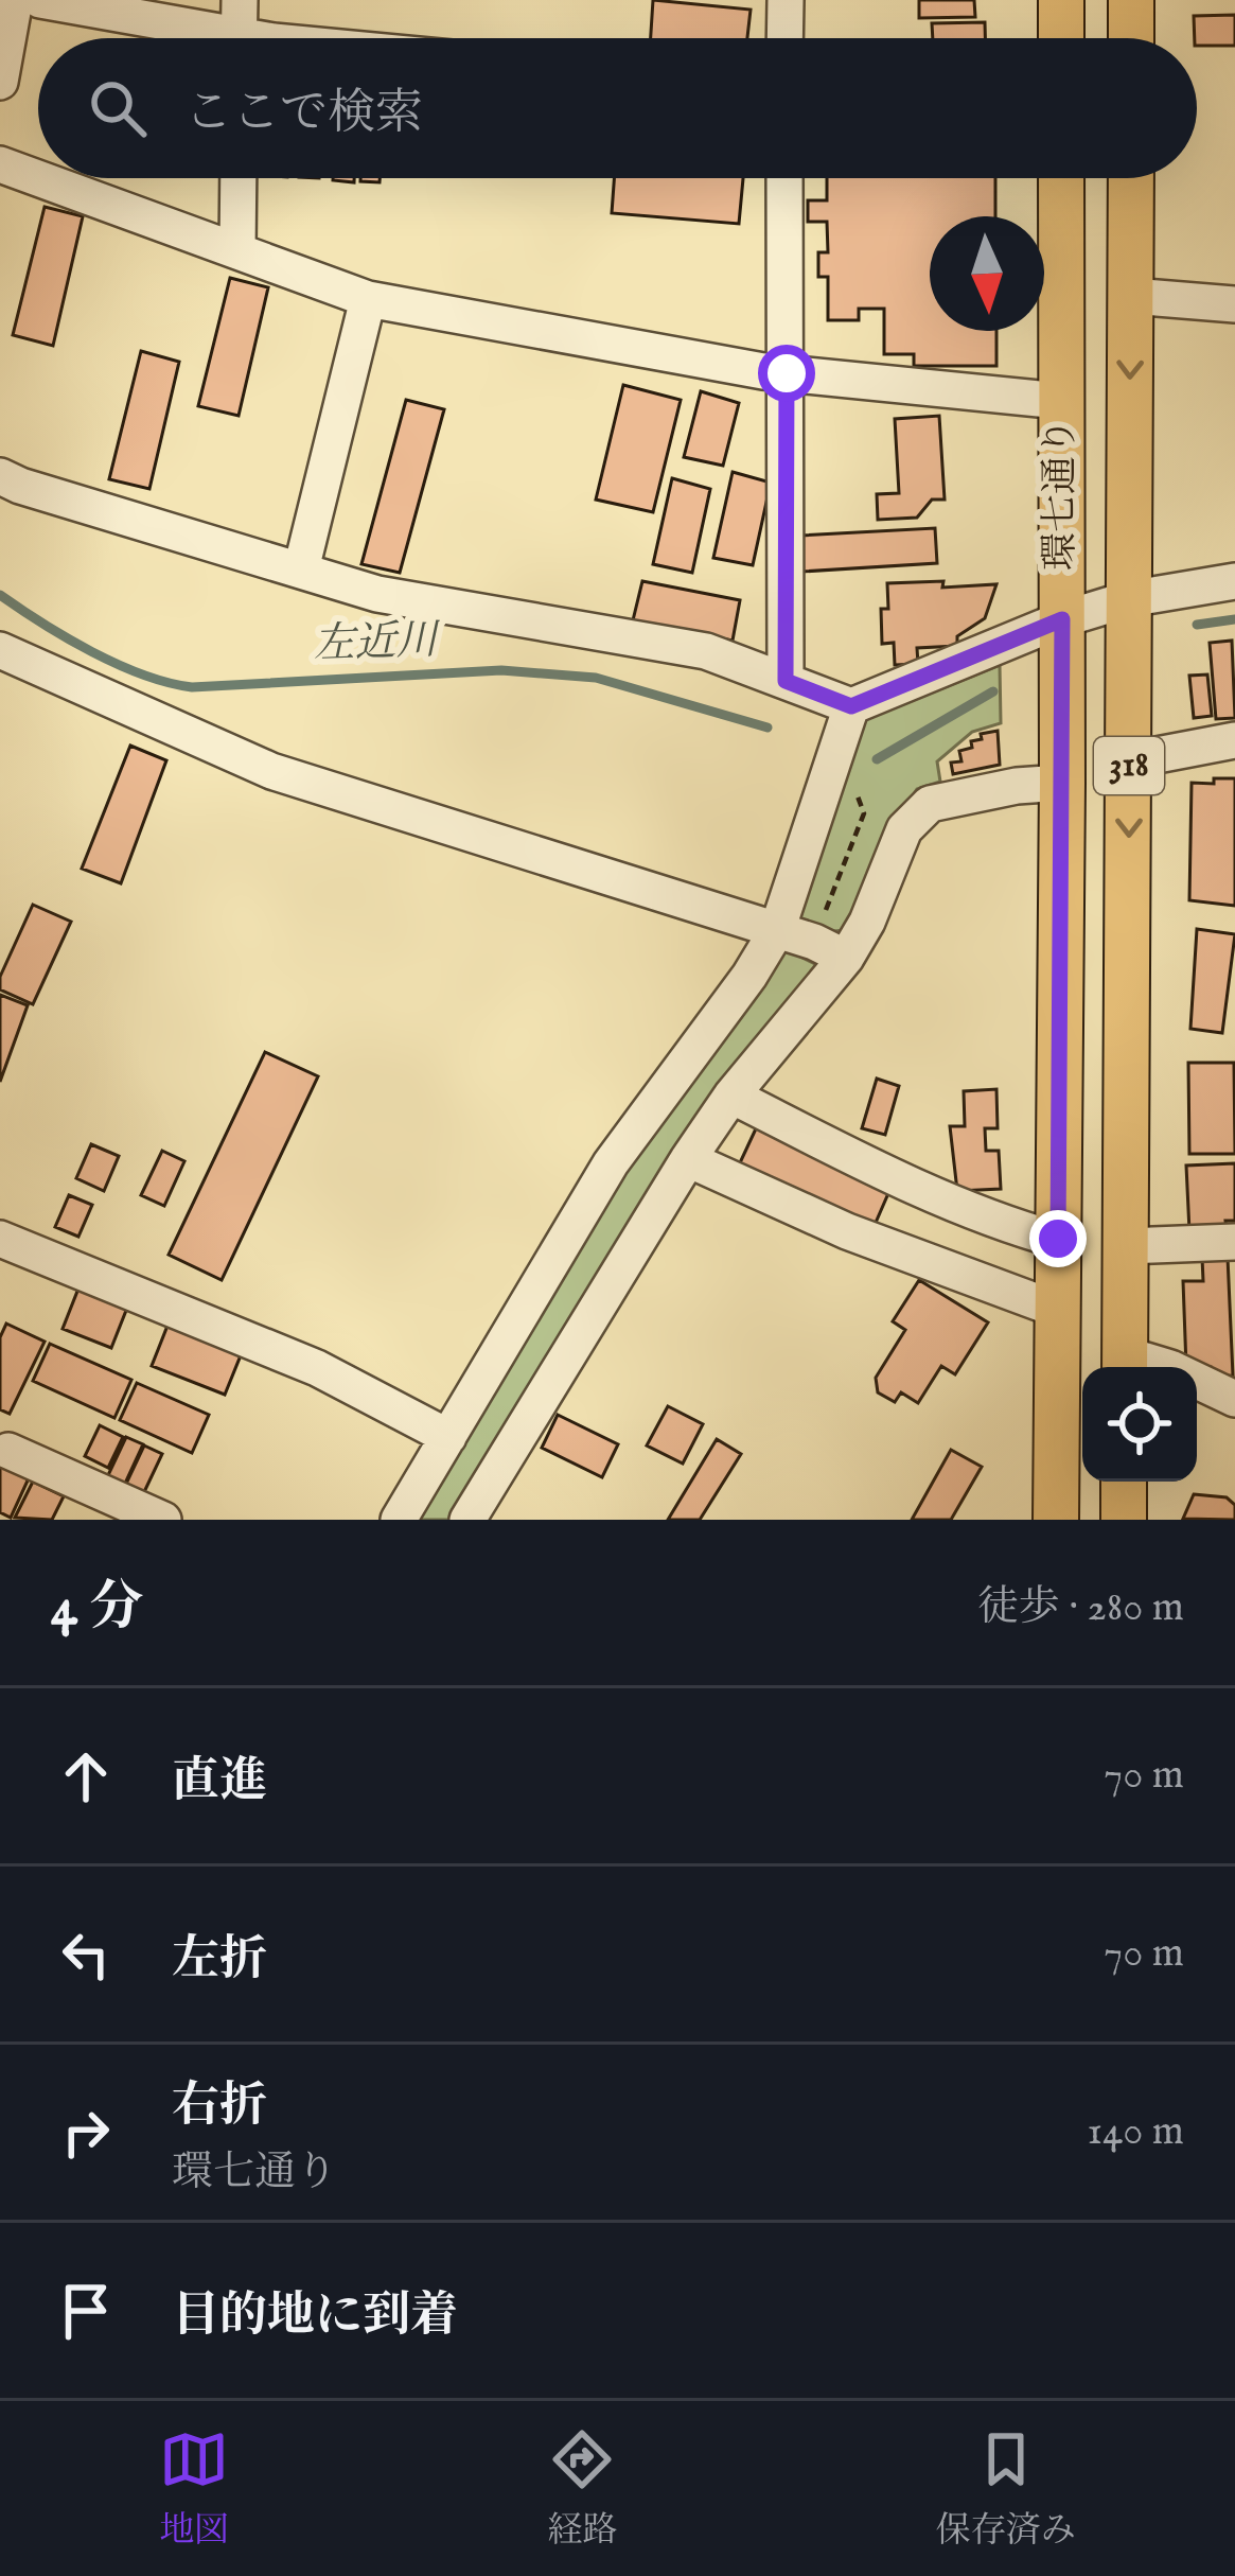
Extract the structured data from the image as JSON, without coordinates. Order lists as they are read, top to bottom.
{
  "streets": {
    "main road": ["環七通り", "318"]
  },
  "water": ["左近川"],
  "north": "bottom",
  "page": {
    "search": "ここで検索",
    "heading": ["4 分", "徒歩 · 280 m"],
    "list": [
      ["直進", "70 m"],
      ["左折", "70 m"],
      ["右折", "環七通り", "140 m"],
      "目的地に到着"
    ],
    "nav": ["地図", "経路", "保存済み"]
  }
}
